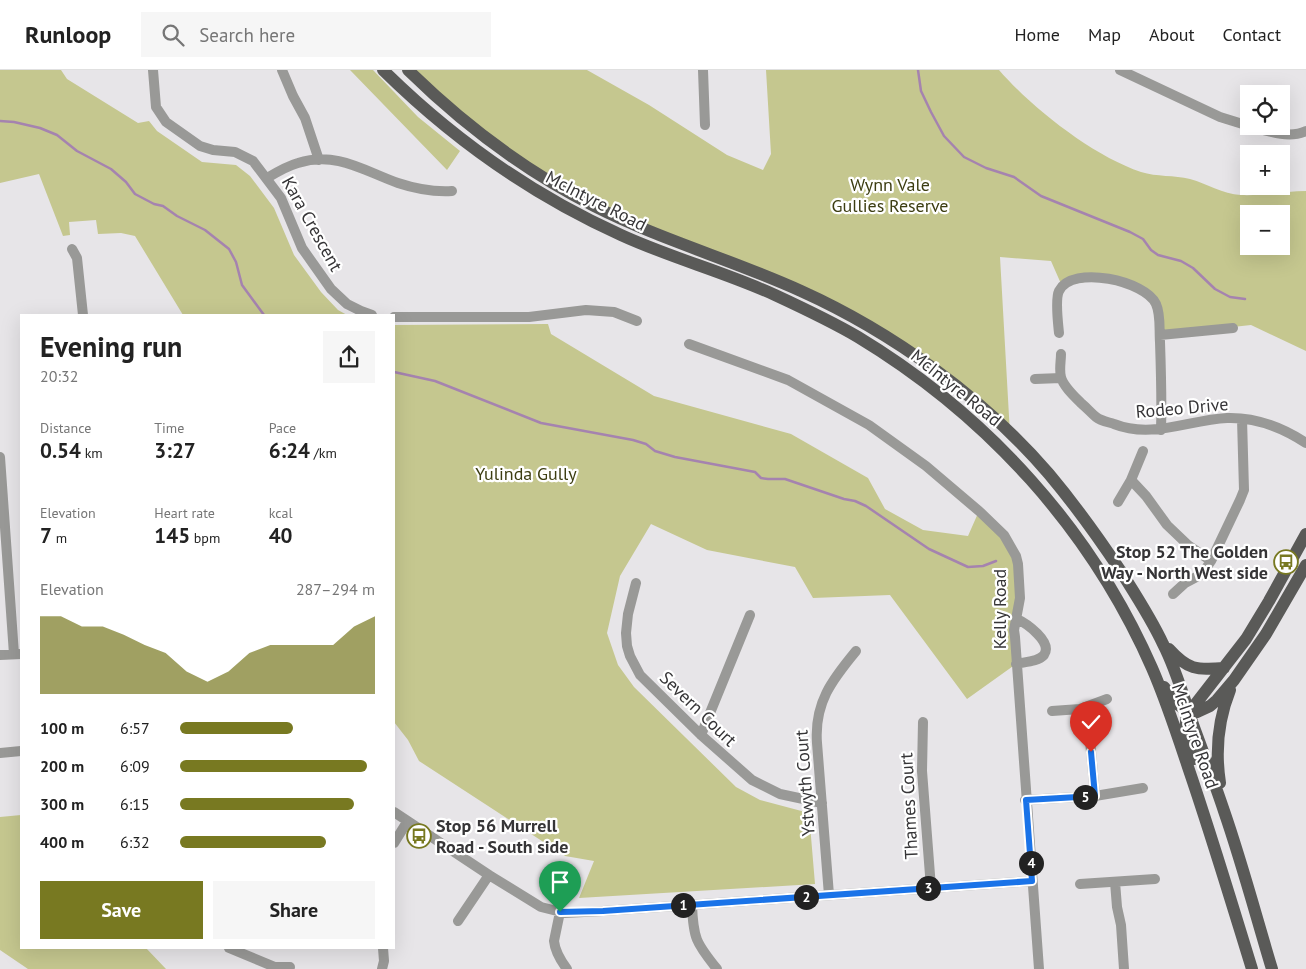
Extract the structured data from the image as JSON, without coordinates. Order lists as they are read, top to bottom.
{
  "streets": {
    "main road": ["McIntyre Road"],
    "street": [
      "Kara Crescent",
      "Rodeo Drive",
      "Kelly Road",
      "Severn Court",
      "Ystwyth Court",
      "Thames Court"
    ]
  },
  "crossings": [
    ["Severn Court", "Ystwyth Court"]
  ],
  "parks": ["Wynn Vale Gullies Reserve", "Yulinda Gully"],
  "places": {
    "bus stop": ["Stop 52 The Golden Way - North West side", "Stop 56 Murrell Road - South side"]
  },
  "page": {
    "header": "Runloop",
    "search": "Search here",
    "nav": [
      "Home",
      "Map",
      "About",
      "Contact"
    ],
    "map_buttons": ["+", "−"],
    "heading": ["Evening run", "20:32"],
    "stats": [
      ["Distance", "0.54 km"],
      ["Time", "3:27"],
      ["Pace", "6:24 /km"],
      ["Elevation", "7 m"],
      ["Heart rate", "145 bpm"],
      ["kcal", "40"]
    ],
    "chart": ["Elevation", "287–294 m"],
    "list": [
      {
        "name": "100 m",
        "note": "6:57"
      },
      {
        "name": "200 m",
        "note": "6:09"
      },
      {
        "name": "300 m",
        "note": "6:15"
      },
      {
        "name": "400 m",
        "note": "6:32"
      }
    ],
    "pins": [
      "5",
      "4",
      "3",
      "2",
      "1"
    ],
    "buttons": ["Save", "Share"]
  }
}
